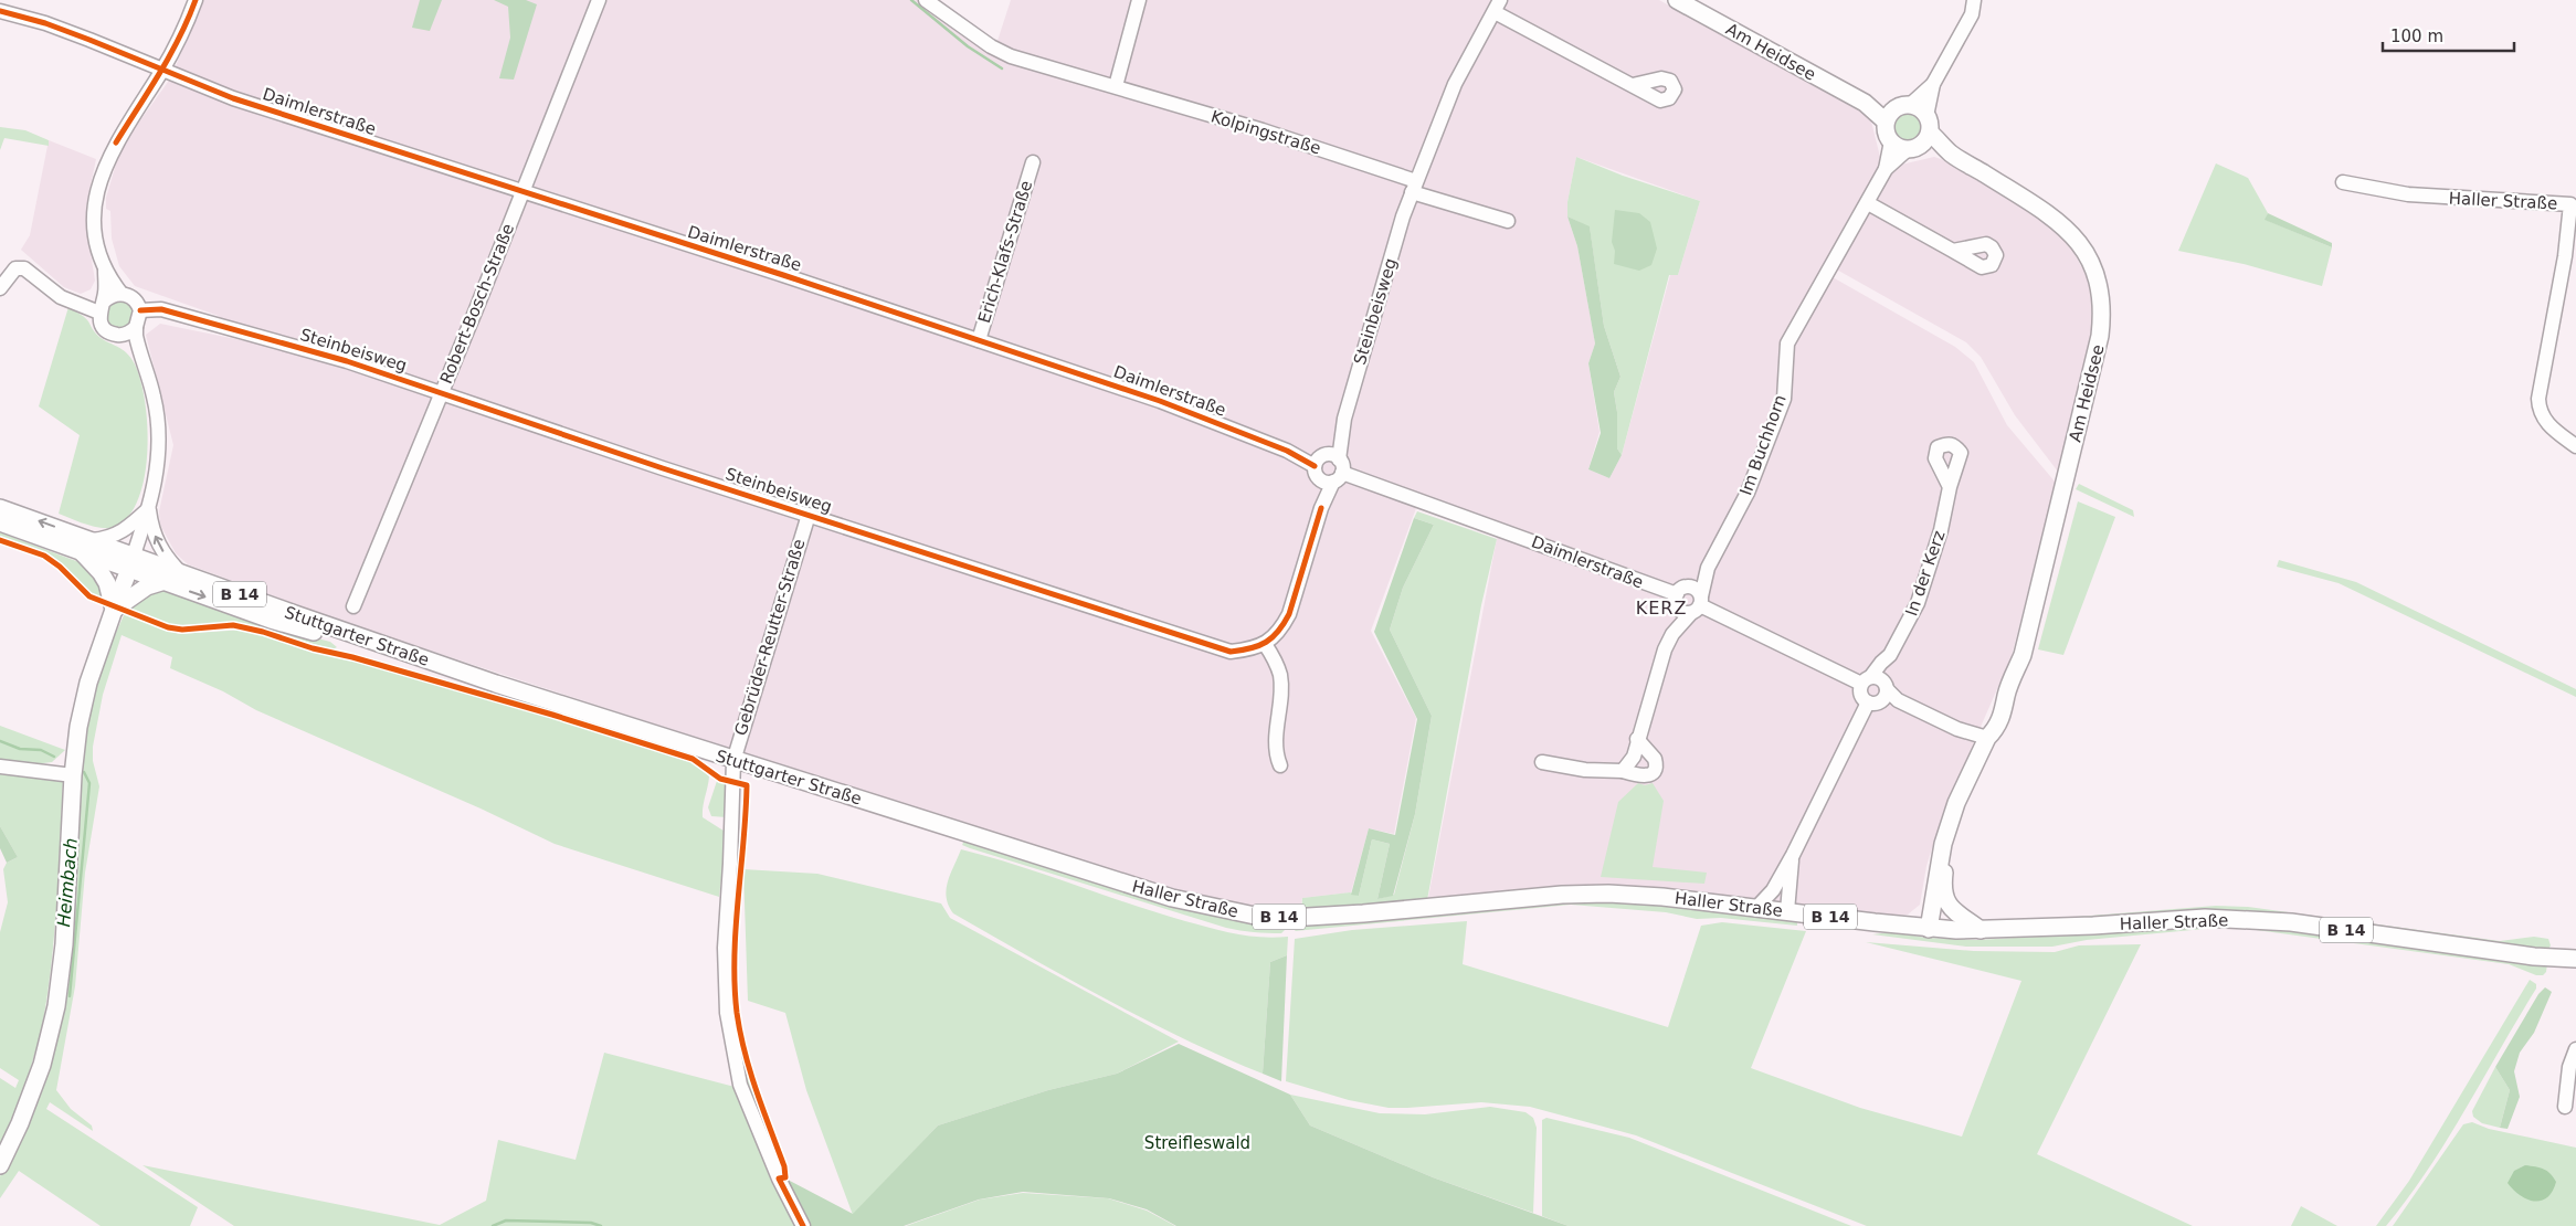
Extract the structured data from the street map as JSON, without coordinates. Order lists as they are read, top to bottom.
{
  "streets": {
    "main road": [
      "Am Heidsee",
      "Haller Straße",
      "B 14",
      "Stuttgarter Straße"
    ],
    "street": [
      "Daimlerstraße",
      "Kolpingstraße",
      "Erich-Klafs-Straße",
      "Robert-Bosch-Straße",
      "Steinbeisweg",
      "Im Buchhorn",
      "In der Kerz",
      "Gebrüder-Reutter-Straße"
    ]
  },
  "crossings": [
    ["Am Heidsee", "Im Buchhorn"],
    ["Daimlerstraße", "Erich-Klafs-Straße"],
    ["Daimlerstraße", "Robert-Bosch-Straße"],
    ["Daimlerstraße", "Steinbeisweg"],
    ["Daimlerstraße", "Im Buchhorn"],
    ["Kolpingstraße", "Steinbeisweg"],
    ["Haller Straße", "Stuttgarter Straße"],
    ["Robert-Bosch-Straße", "Steinbeisweg"],
    ["Steinbeisweg", "Gebrüder-Reutter-Straße"],
    ["Stuttgarter Straße", "Gebrüder-Reutter-Straße"]
  ],
  "districts": ["KERZ"],
  "water": ["Heimbach"],
  "parks": ["Streifleswald"],
  "scale_bar": "100 m"
}
